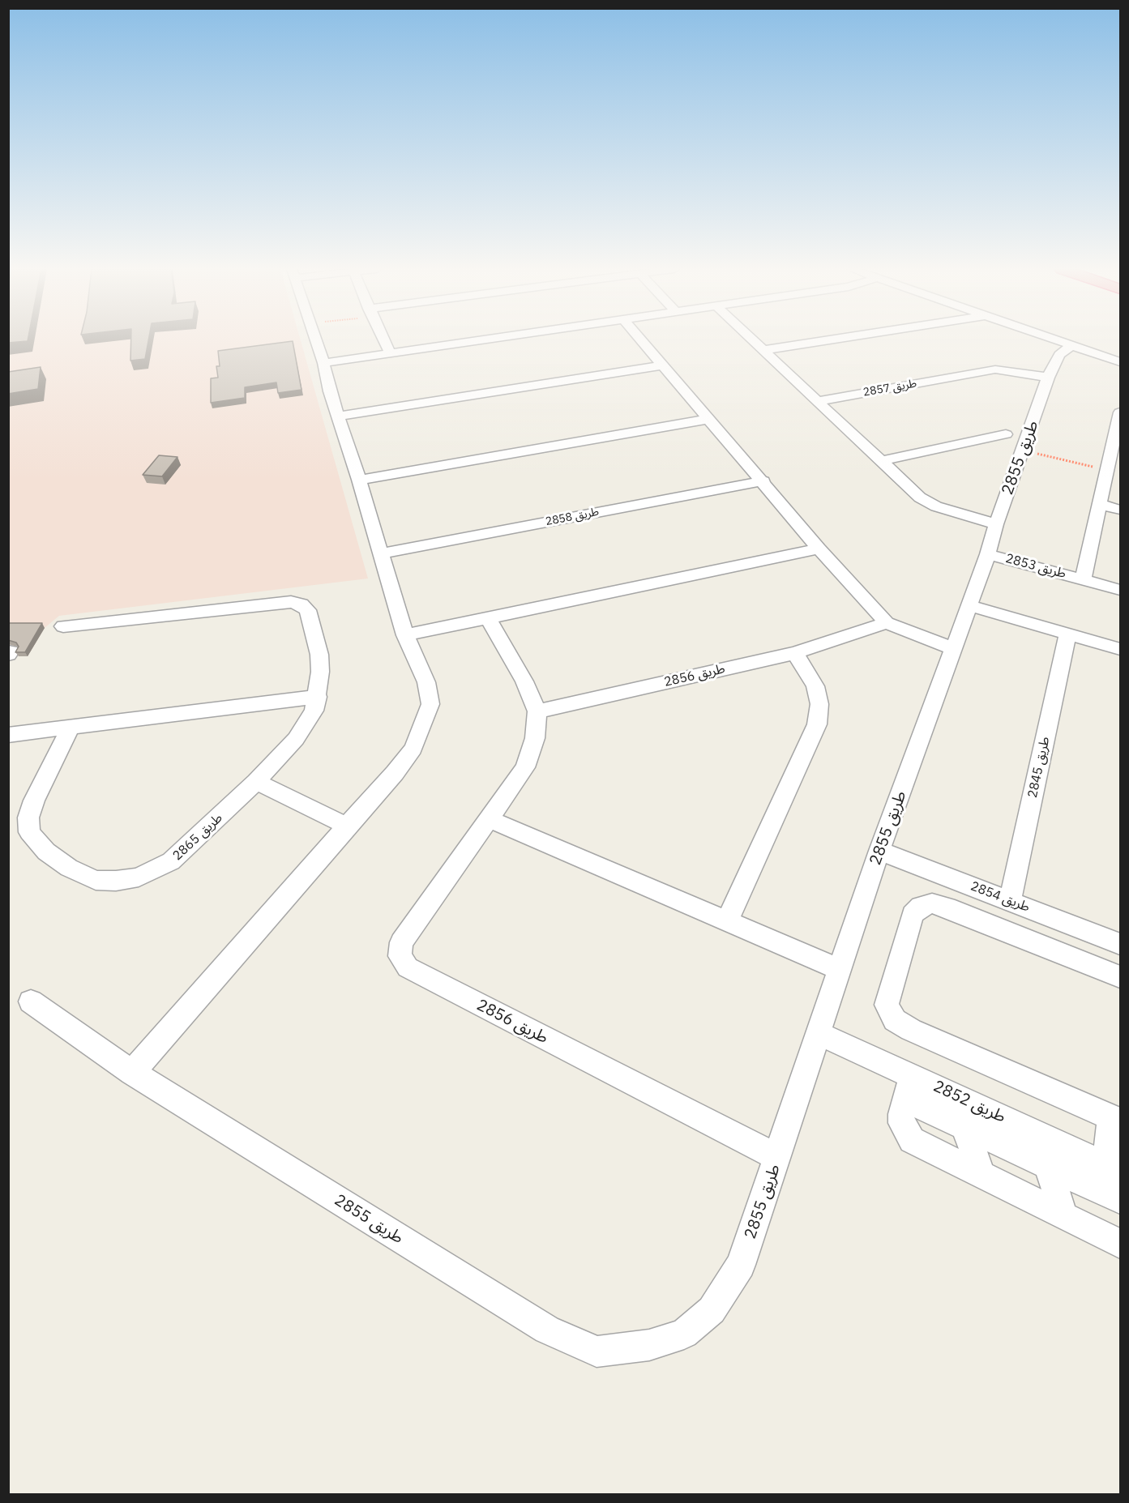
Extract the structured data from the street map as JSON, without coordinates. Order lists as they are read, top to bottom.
{
  "streets": {
    "street": [
      "طريق 2857",
      "طريق 2855",
      "طريق 2858",
      "طريق 2853",
      "طريق 2856",
      "طريق 2845",
      "طريق 2865",
      "طريق 2854",
      "طريق 2852"
    ]
  },
  "crossings": [
    ["طريق 2857", "طريق 2855"],
    ["طريق 2855", "طريق 2853"],
    ["طريق 2855", "طريق 2856"],
    ["طريق 2855", "طريق 2854"],
    ["طريق 2855", "طريق 2852"],
    ["طريق 2845", "طريق 2854"]
  ]
}
